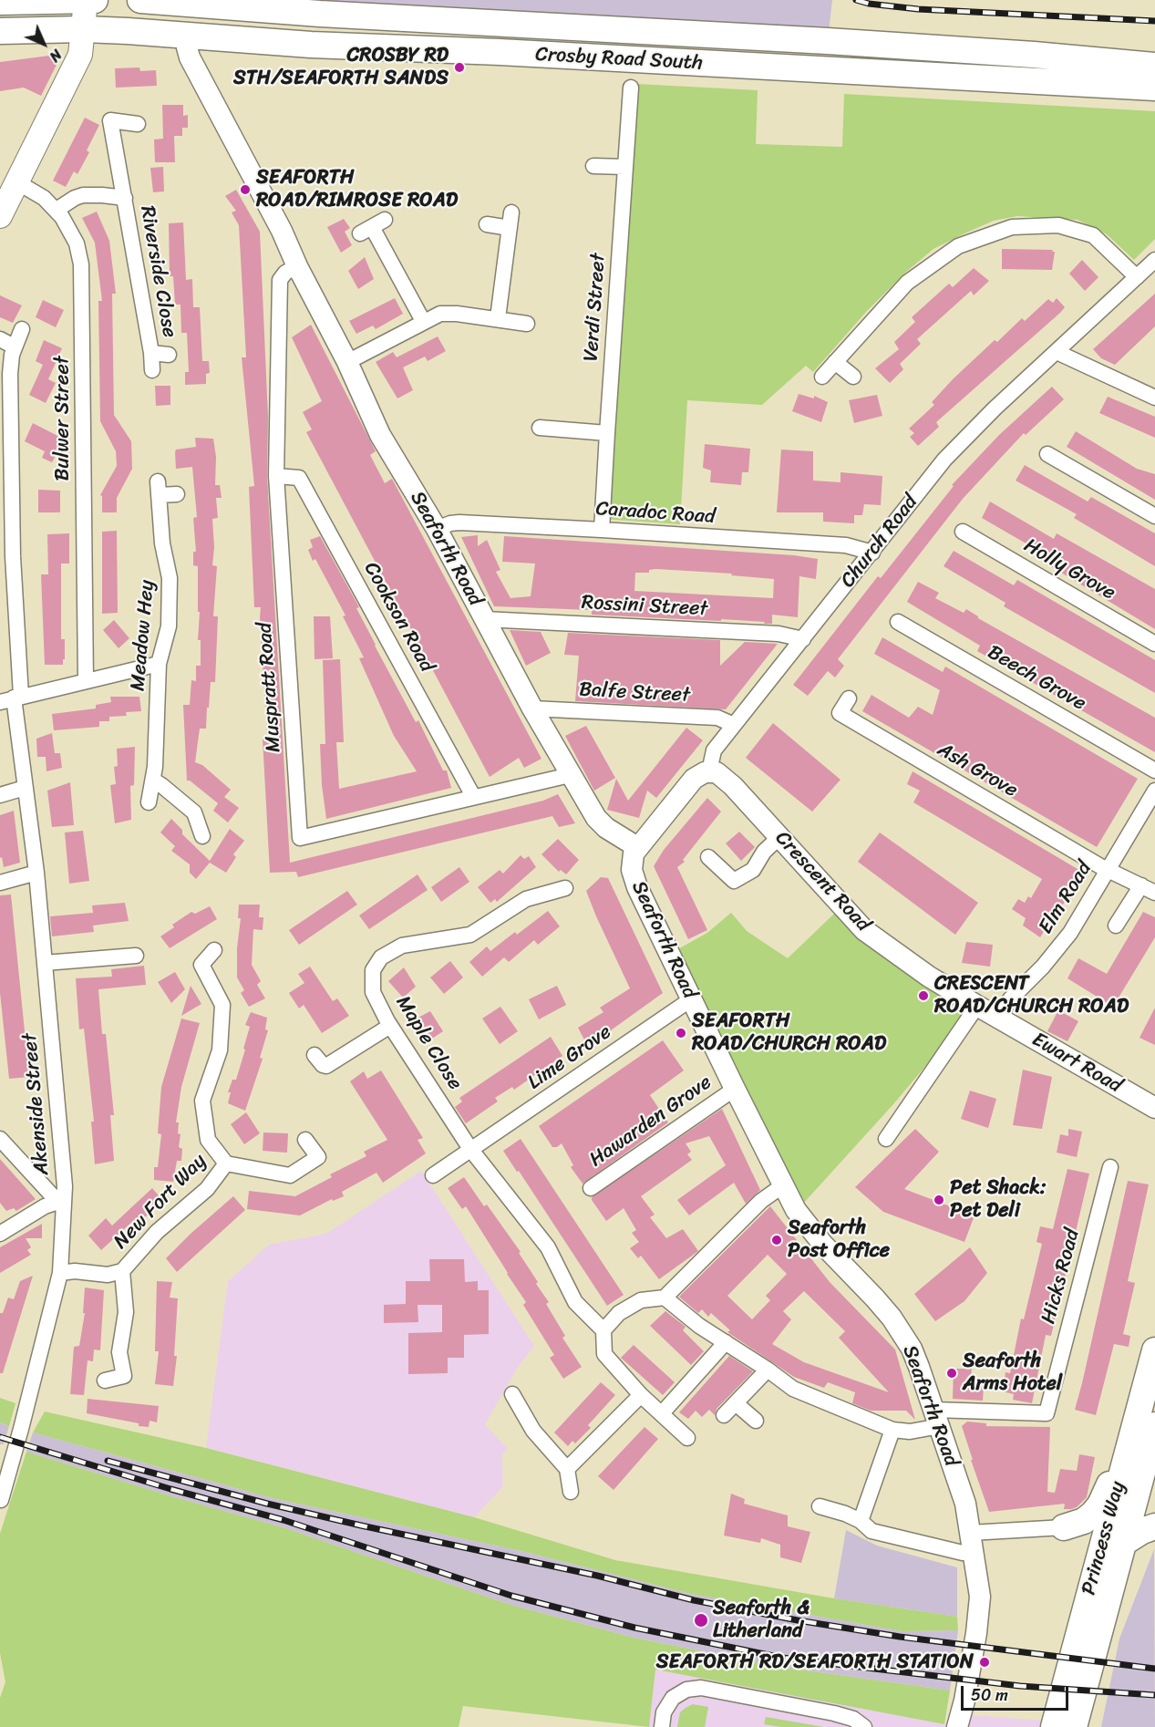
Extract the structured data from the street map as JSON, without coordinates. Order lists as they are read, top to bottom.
{
  "streets": {
    "highway": ["Crosby Road South", "Princess Way"],
    "main road": ["Seaforth Road", "Crescent Road", "Ewart Road"],
    "street": [
      "Riverside Close",
      "Verdi Street",
      "Bulwer Street",
      "Caradoc Road",
      "Church Road",
      "Holly Grove",
      "Rossini Street",
      "Cookson Road",
      "Meadow Hey",
      "Beech Grove",
      "Muspratt Road",
      "Balfe Street",
      "Ash Grove",
      "Elm Road",
      "Maple Close",
      "Lime Grove",
      "Akenside Street",
      "Hawarden Grove",
      "New Fort Way",
      "Hicks Road"
    ]
  },
  "crossings": [
    ["Crosby Road South", "Seaforth Road"],
    ["Riverside Close", "Bulwer Street"],
    ["Verdi Street", "Caradoc Road"],
    ["Caradoc Road", "Church Road"],
    ["Caradoc Road", "Seaforth Road"],
    ["Church Road", "Rossini Street"],
    ["Church Road", "Balfe Street"],
    ["Church Road", "Crescent Road"],
    ["Seaforth Road", "Rossini Street"],
    ["Seaforth Road", "Muspratt Road"],
    ["Seaforth Road", "Balfe Street"],
    ["Seaforth Road", "Lime Grove"],
    ["Seaforth Road", "Hawarden Grove"],
    ["Seaforth Road", "Hicks Road"],
    ["Cookson Road", "Muspratt Road"],
    ["Ash Grove", "Elm Road"],
    ["Crescent Road", "Elm Road"],
    ["Crescent Road", "Ewart Road"],
    ["Elm Road", "Ewart Road"],
    ["Maple Close", "Lime Grove"],
    ["Akenside Street", "New Fort Way"]
  ],
  "places": [
    "CROSBY RD STH/SEAFORTH SANDS",
    "SEAFORTH ROAD/RIMROSE ROAD",
    "CRESCENT ROAD/CHURCH ROAD",
    "SEAFORTH ROAD/CHURCH ROAD",
    "Pet Shack: Pet Deli",
    "Seaforth Post Office",
    "Seaforth Arms Hotel",
    "Seaforth & Litherland",
    "SEAFORTH RD/SEAFORTH STATION"
  ],
  "scale_bar": "50 m",
  "north": "bottom right"
}
